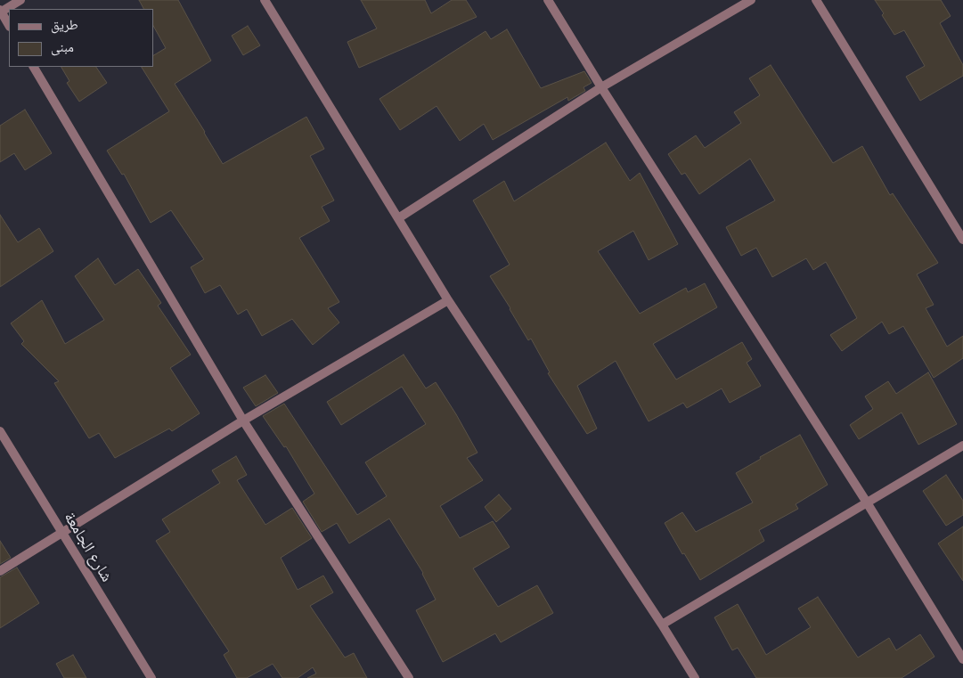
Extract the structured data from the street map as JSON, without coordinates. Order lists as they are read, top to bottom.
{
  "streets": {
    "street": ["شارع الجامعة"]
  },
  "legend": ["طريق", "مبنى"]
}
